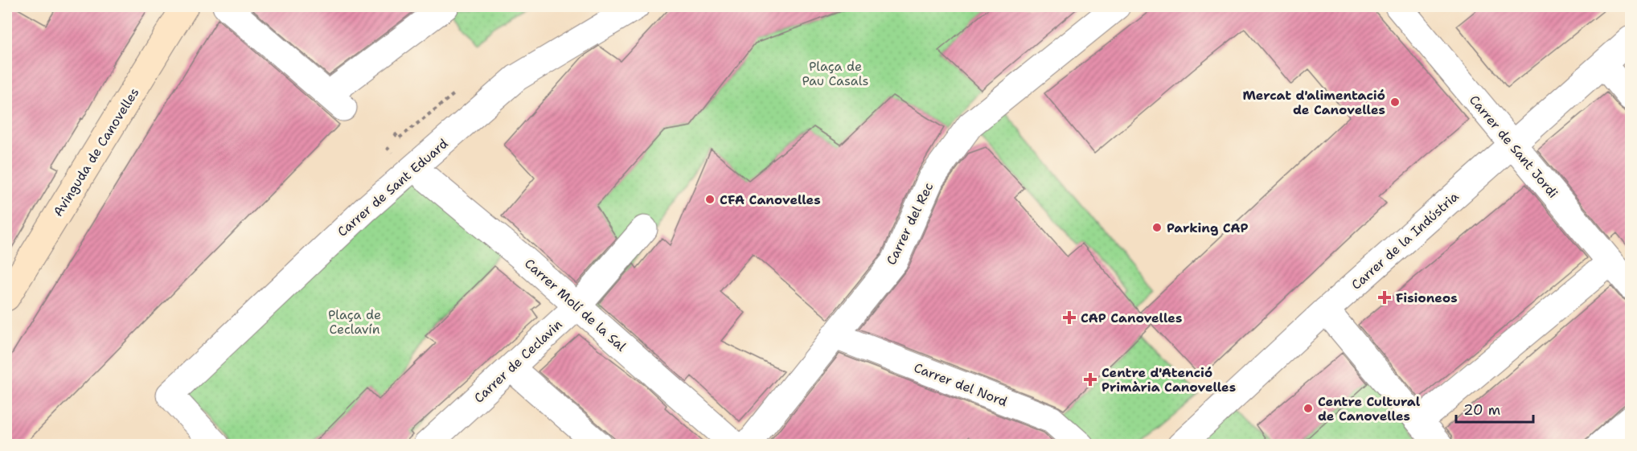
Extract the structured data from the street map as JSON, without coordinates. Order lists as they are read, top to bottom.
{
  "streets": {
    "street": [
      "Carrer de Sant Jordi",
      "Avinguda de Canovelles",
      "Carrer de Sant Eduard",
      "Carrer del Rec",
      "Carrer de la Indústria",
      "Carrer Molí de la Sal",
      "Carrer de Ceclavin",
      "Carrer del Nord"
    ]
  },
  "crossings": [
    ["Carrer de Sant Jordi", "Carrer de la Indústria"],
    ["Carrer de Sant Eduard", "Carrer Molí de la Sal"],
    ["Carrer del Rec", "Carrer del Nord"],
    ["Carrer Molí de la Sal", "Carrer de Ceclavin"]
  ],
  "parks": ["Plaça de Pau Casals", "Plaça de Ceclavín"],
  "places": {
    "other": [
      "Mercat d'alimentació de Canovelles",
      "CFA Canovelles",
      "Parking CAP",
      "Centre Cultural de Canovelles"
    ],
    "health": ["Fisioneos", "CAP Canovelles", "Centre d'Atenció Primària Canovelles"]
  },
  "scale_bar": "20 m"
}
